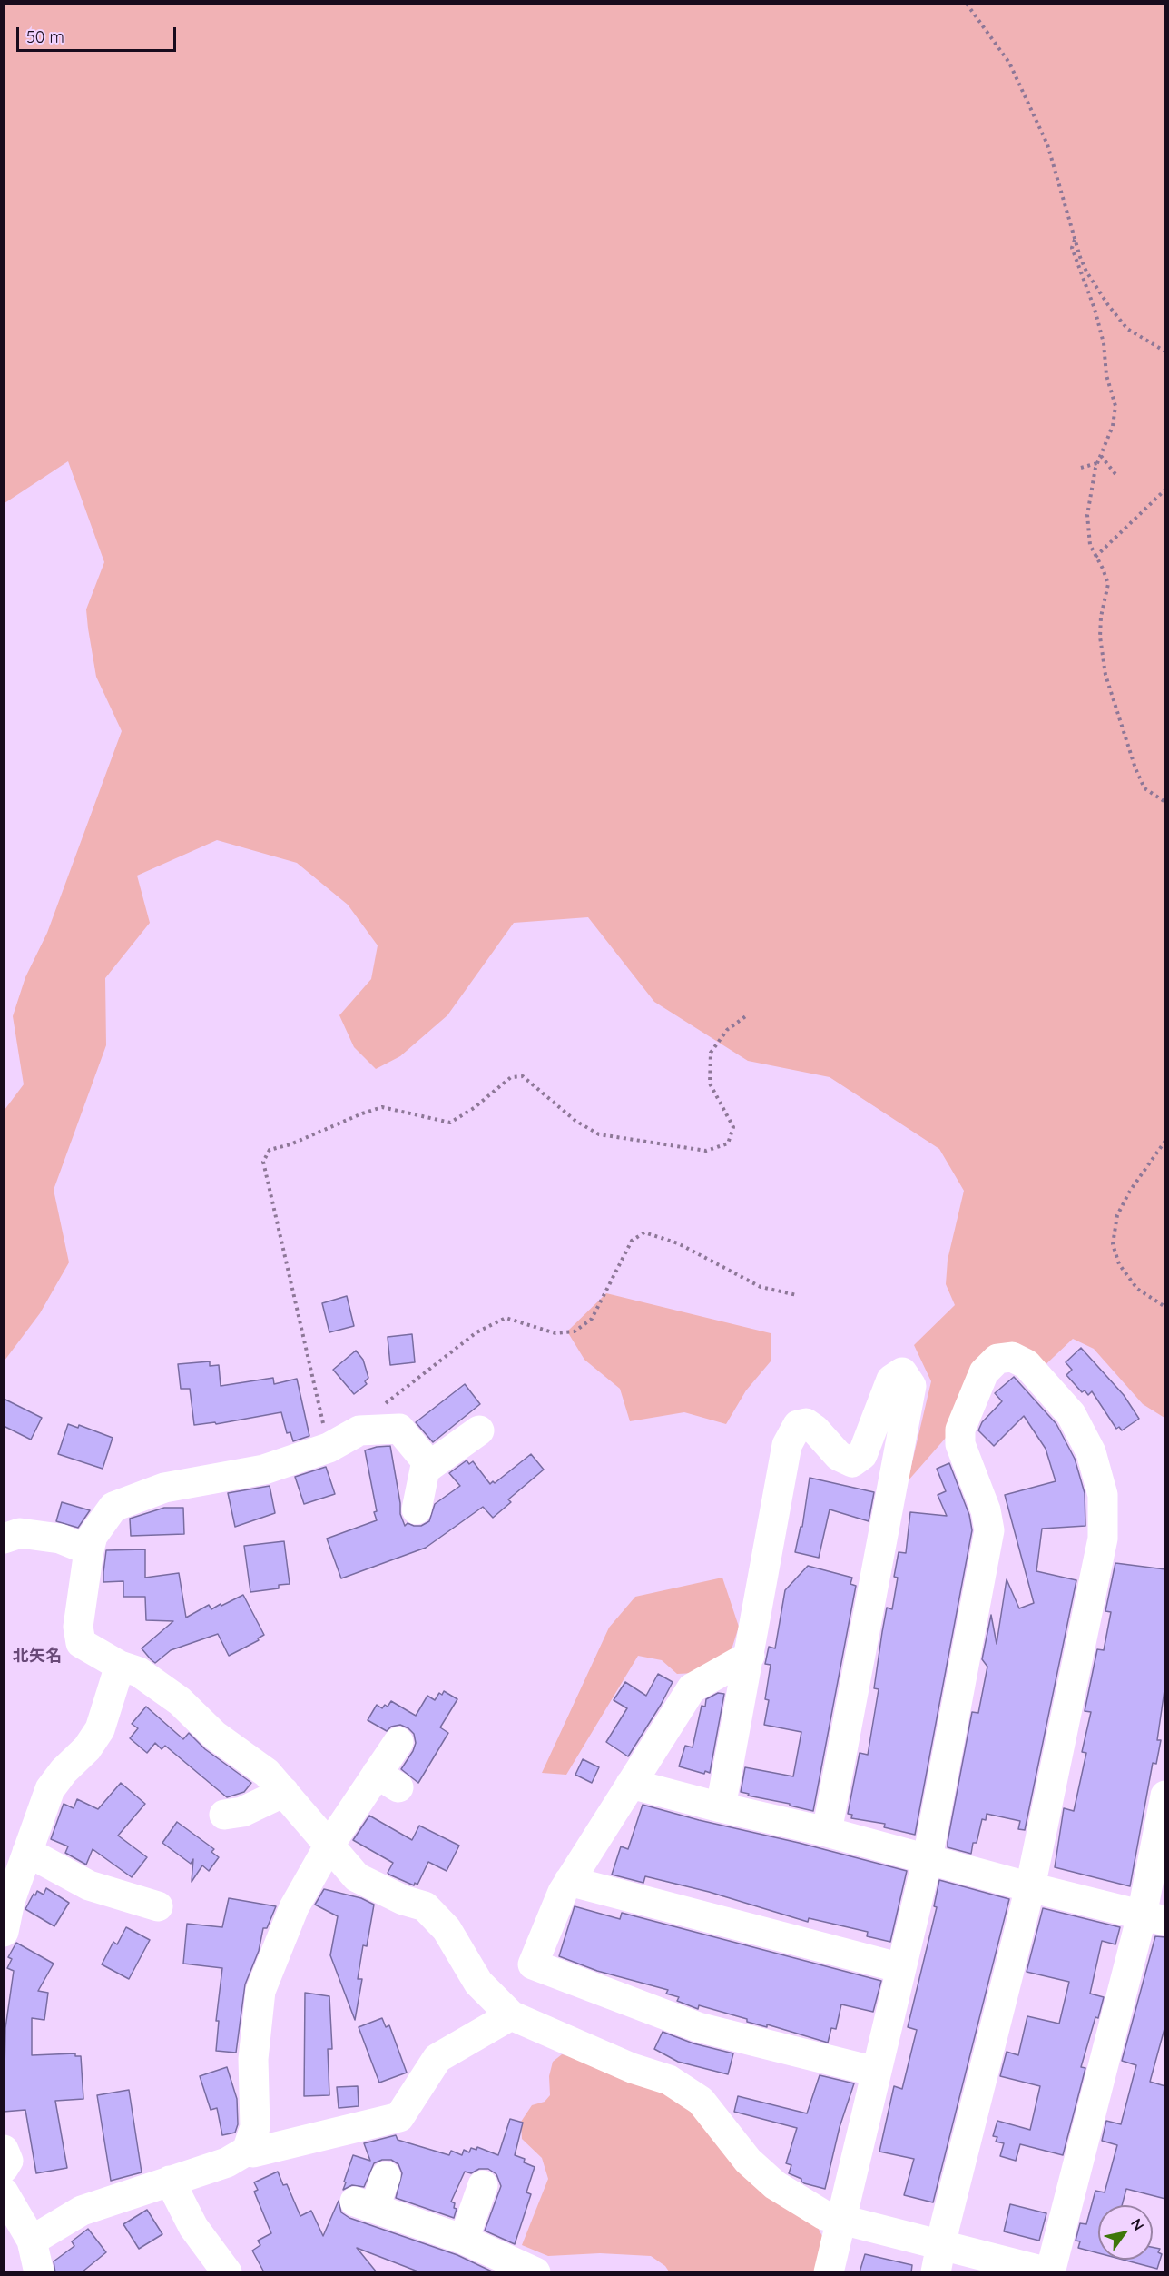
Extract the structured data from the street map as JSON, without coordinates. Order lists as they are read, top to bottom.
{
  "districts": ["北矢名"],
  "scale_bar": "50 m",
  "north": "top right"
}
